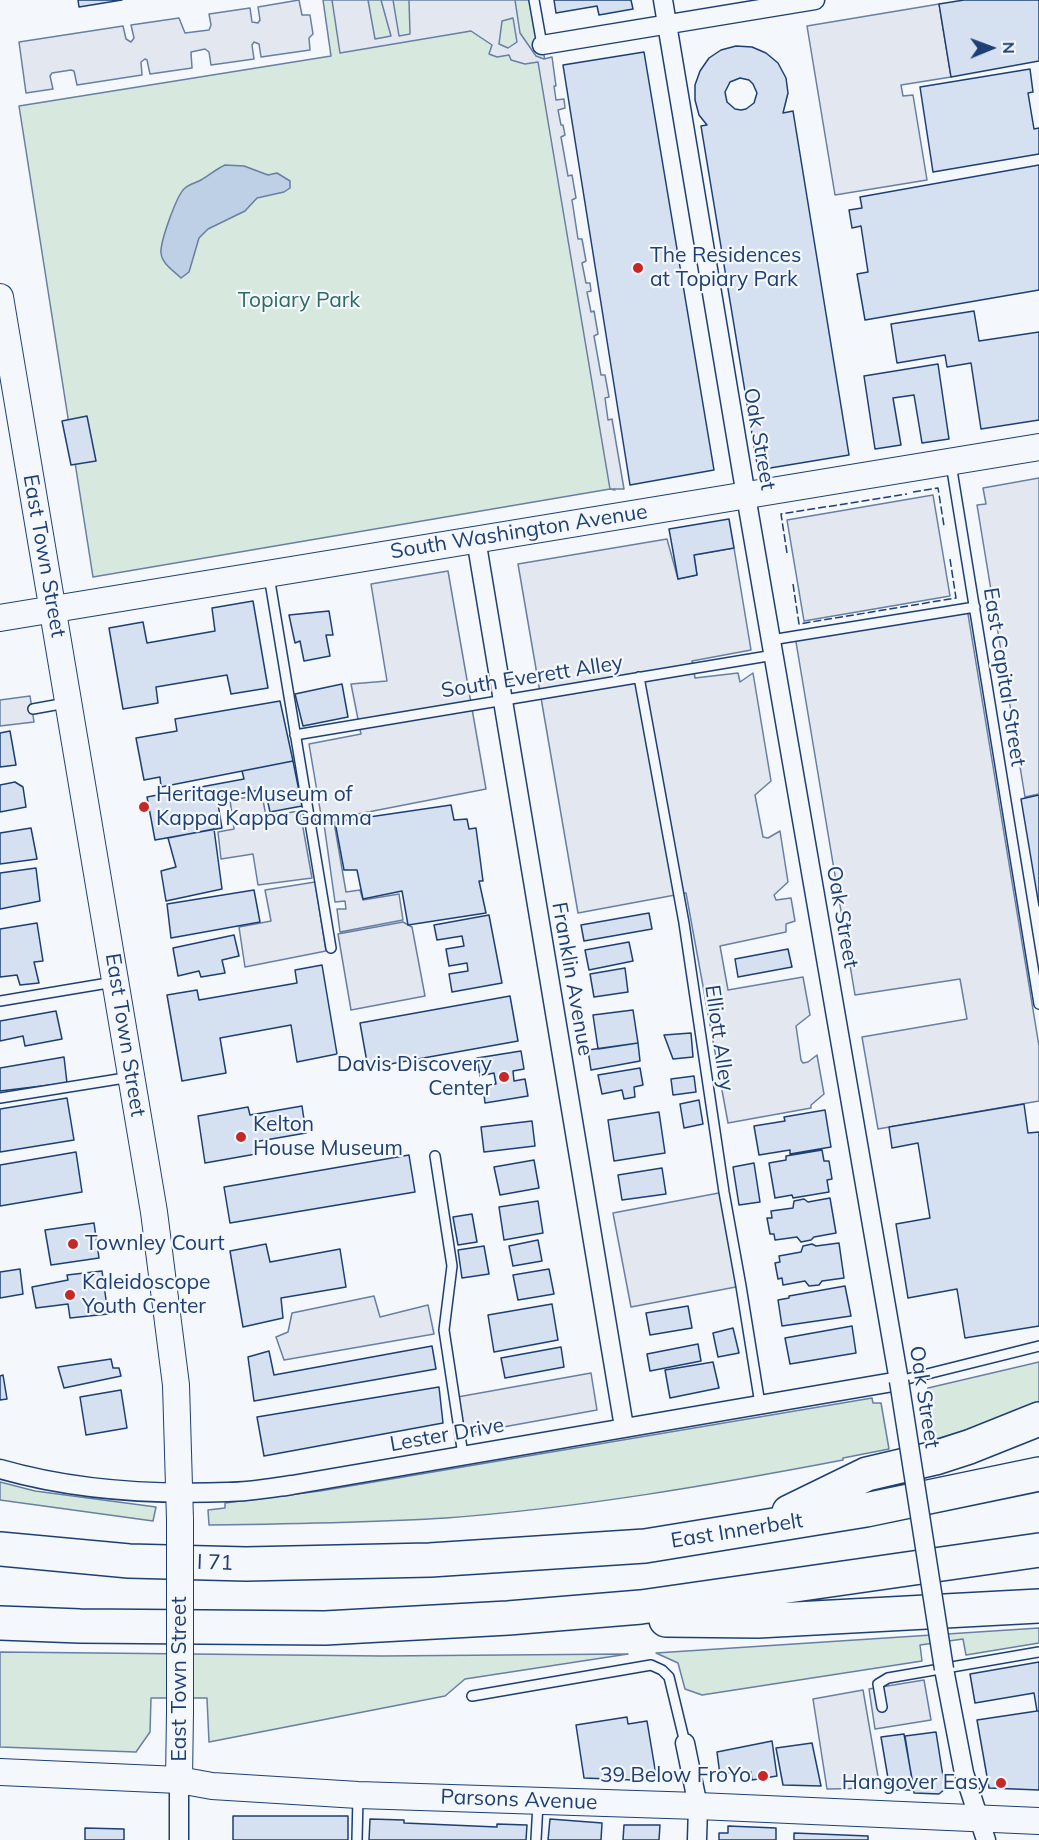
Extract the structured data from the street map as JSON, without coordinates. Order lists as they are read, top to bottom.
{
  "streets": {
    "highway": ["East Innerbelt", "I 71"],
    "street": [
      "Oak Street",
      "South Washington Avenue",
      "East Town Street",
      "Franklin Avenue",
      "Lester Drive",
      "Parsons Avenue"
    ],
    "lane": ["South Everett Alley", "East Capital Street", "Elliott Alley"]
  },
  "crossings": [
    ["Oak Street", "South Washington Avenue"],
    ["Oak Street", "South Everett Alley"],
    ["Oak Street", "Lester Drive"],
    ["Oak Street", "Parsons Avenue"],
    ["South Washington Avenue", "East Town Street"],
    ["South Washington Avenue", "East Capital Street"],
    ["South Washington Avenue", "Franklin Avenue"],
    ["East Town Street", "Lester Drive"],
    ["East Town Street", "Parsons Avenue"],
    ["South Everett Alley", "East Capital Street"],
    ["South Everett Alley", "Franklin Avenue"],
    ["South Everett Alley", "Elliott Alley"],
    ["Franklin Avenue", "Lester Drive"],
    ["Elliott Alley", "Lester Drive"],
    ["East Innerbelt", "I 71"]
  ],
  "parks": ["Topiary Park"],
  "places": [
    "The Residences at Topiary Park",
    "Heritage Museum of Kappa Kappa Gamma",
    "Davis Discovery Center",
    "Kelton House Museum",
    "Townley Court",
    "Kaleidoscope Youth Center",
    "39 Below FroYo",
    "Hangover Easy"
  ],
  "north": "right"
}
